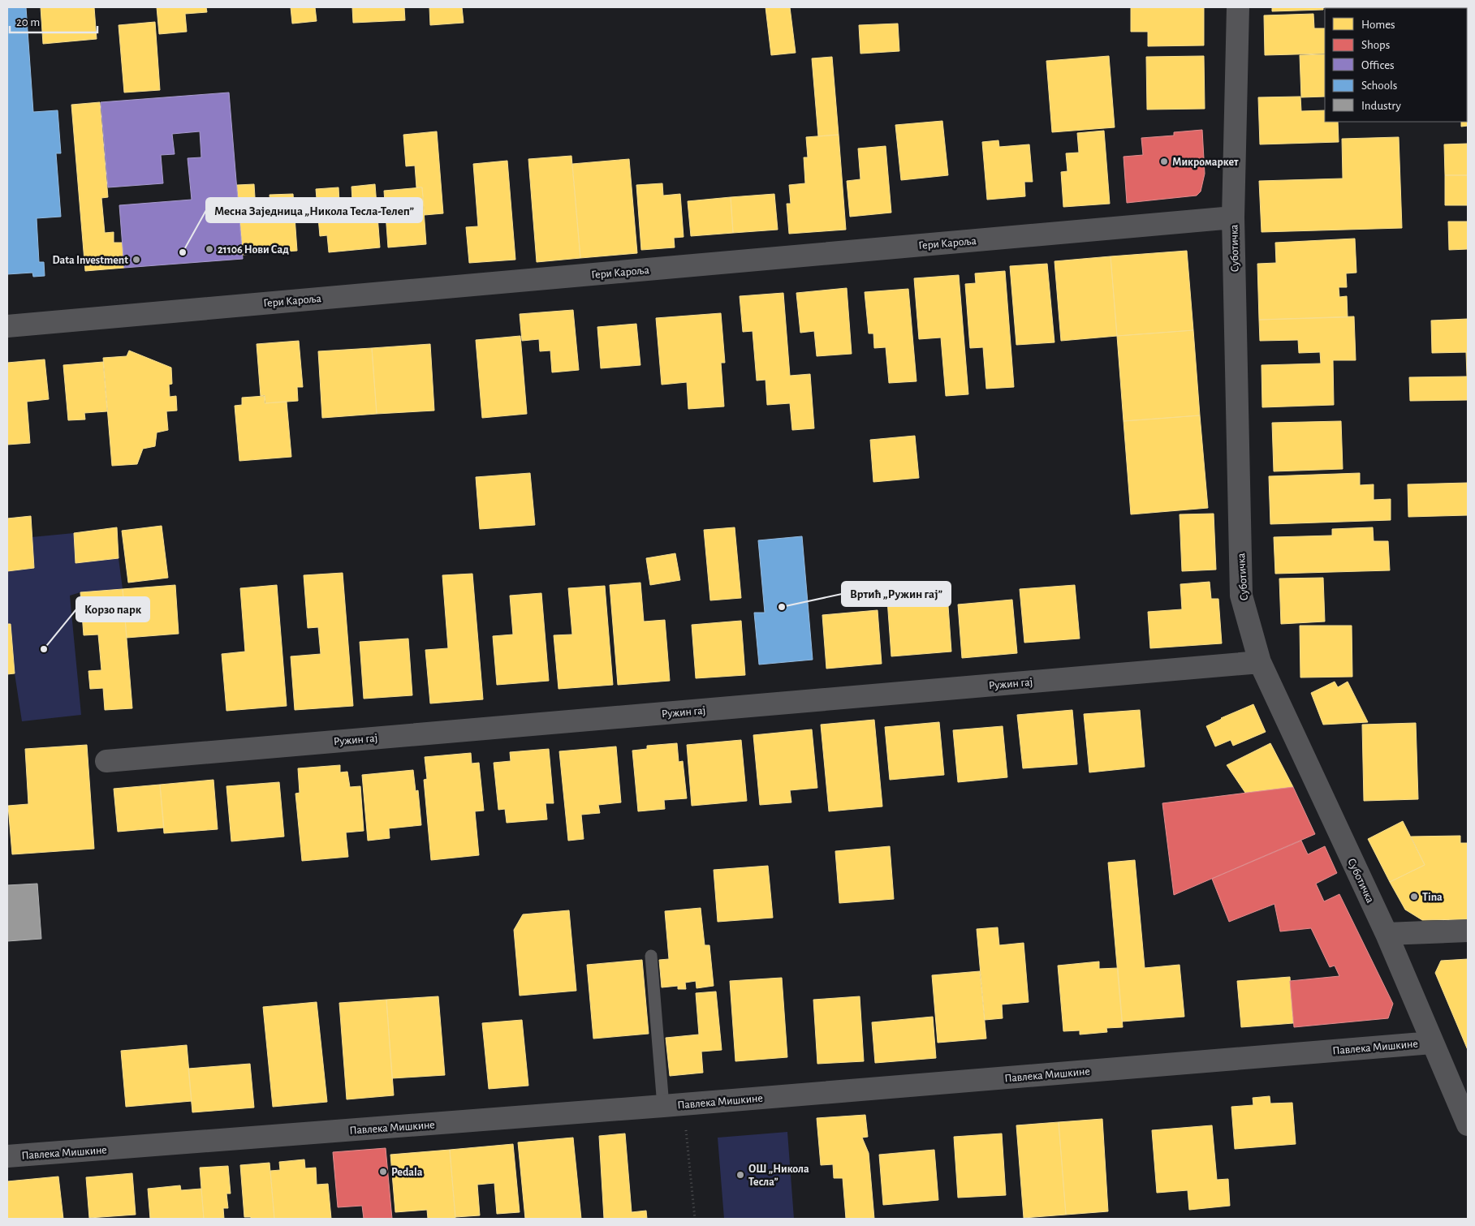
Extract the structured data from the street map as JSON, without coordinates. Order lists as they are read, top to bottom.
{
  "streets": {
    "street": [
      "Гери Кароља",
      "Суботичка",
      "Ружин гај",
      "Павлека Мишкине"
    ]
  },
  "crossings": [
    ["Гери Кароља", "Суботичка"],
    ["Суботичка", "Ружин гај"],
    ["Суботичка", "Павлека Мишкине"]
  ],
  "places": [
    "Микромаркет",
    "21106 Нови Сад",
    "Месна Заједница „Никола Тесла-Телеп”",
    "Data Investment",
    "Вртић „Ружин гај”",
    "Корзо парк",
    "Tina",
    "Pedala",
    "ОШ „Никола Тесла”"
  ],
  "legend": [
    "Homes",
    "Shops",
    "Offices",
    "Schools",
    "Industry"
  ],
  "scale_bar": "20 m"
}
